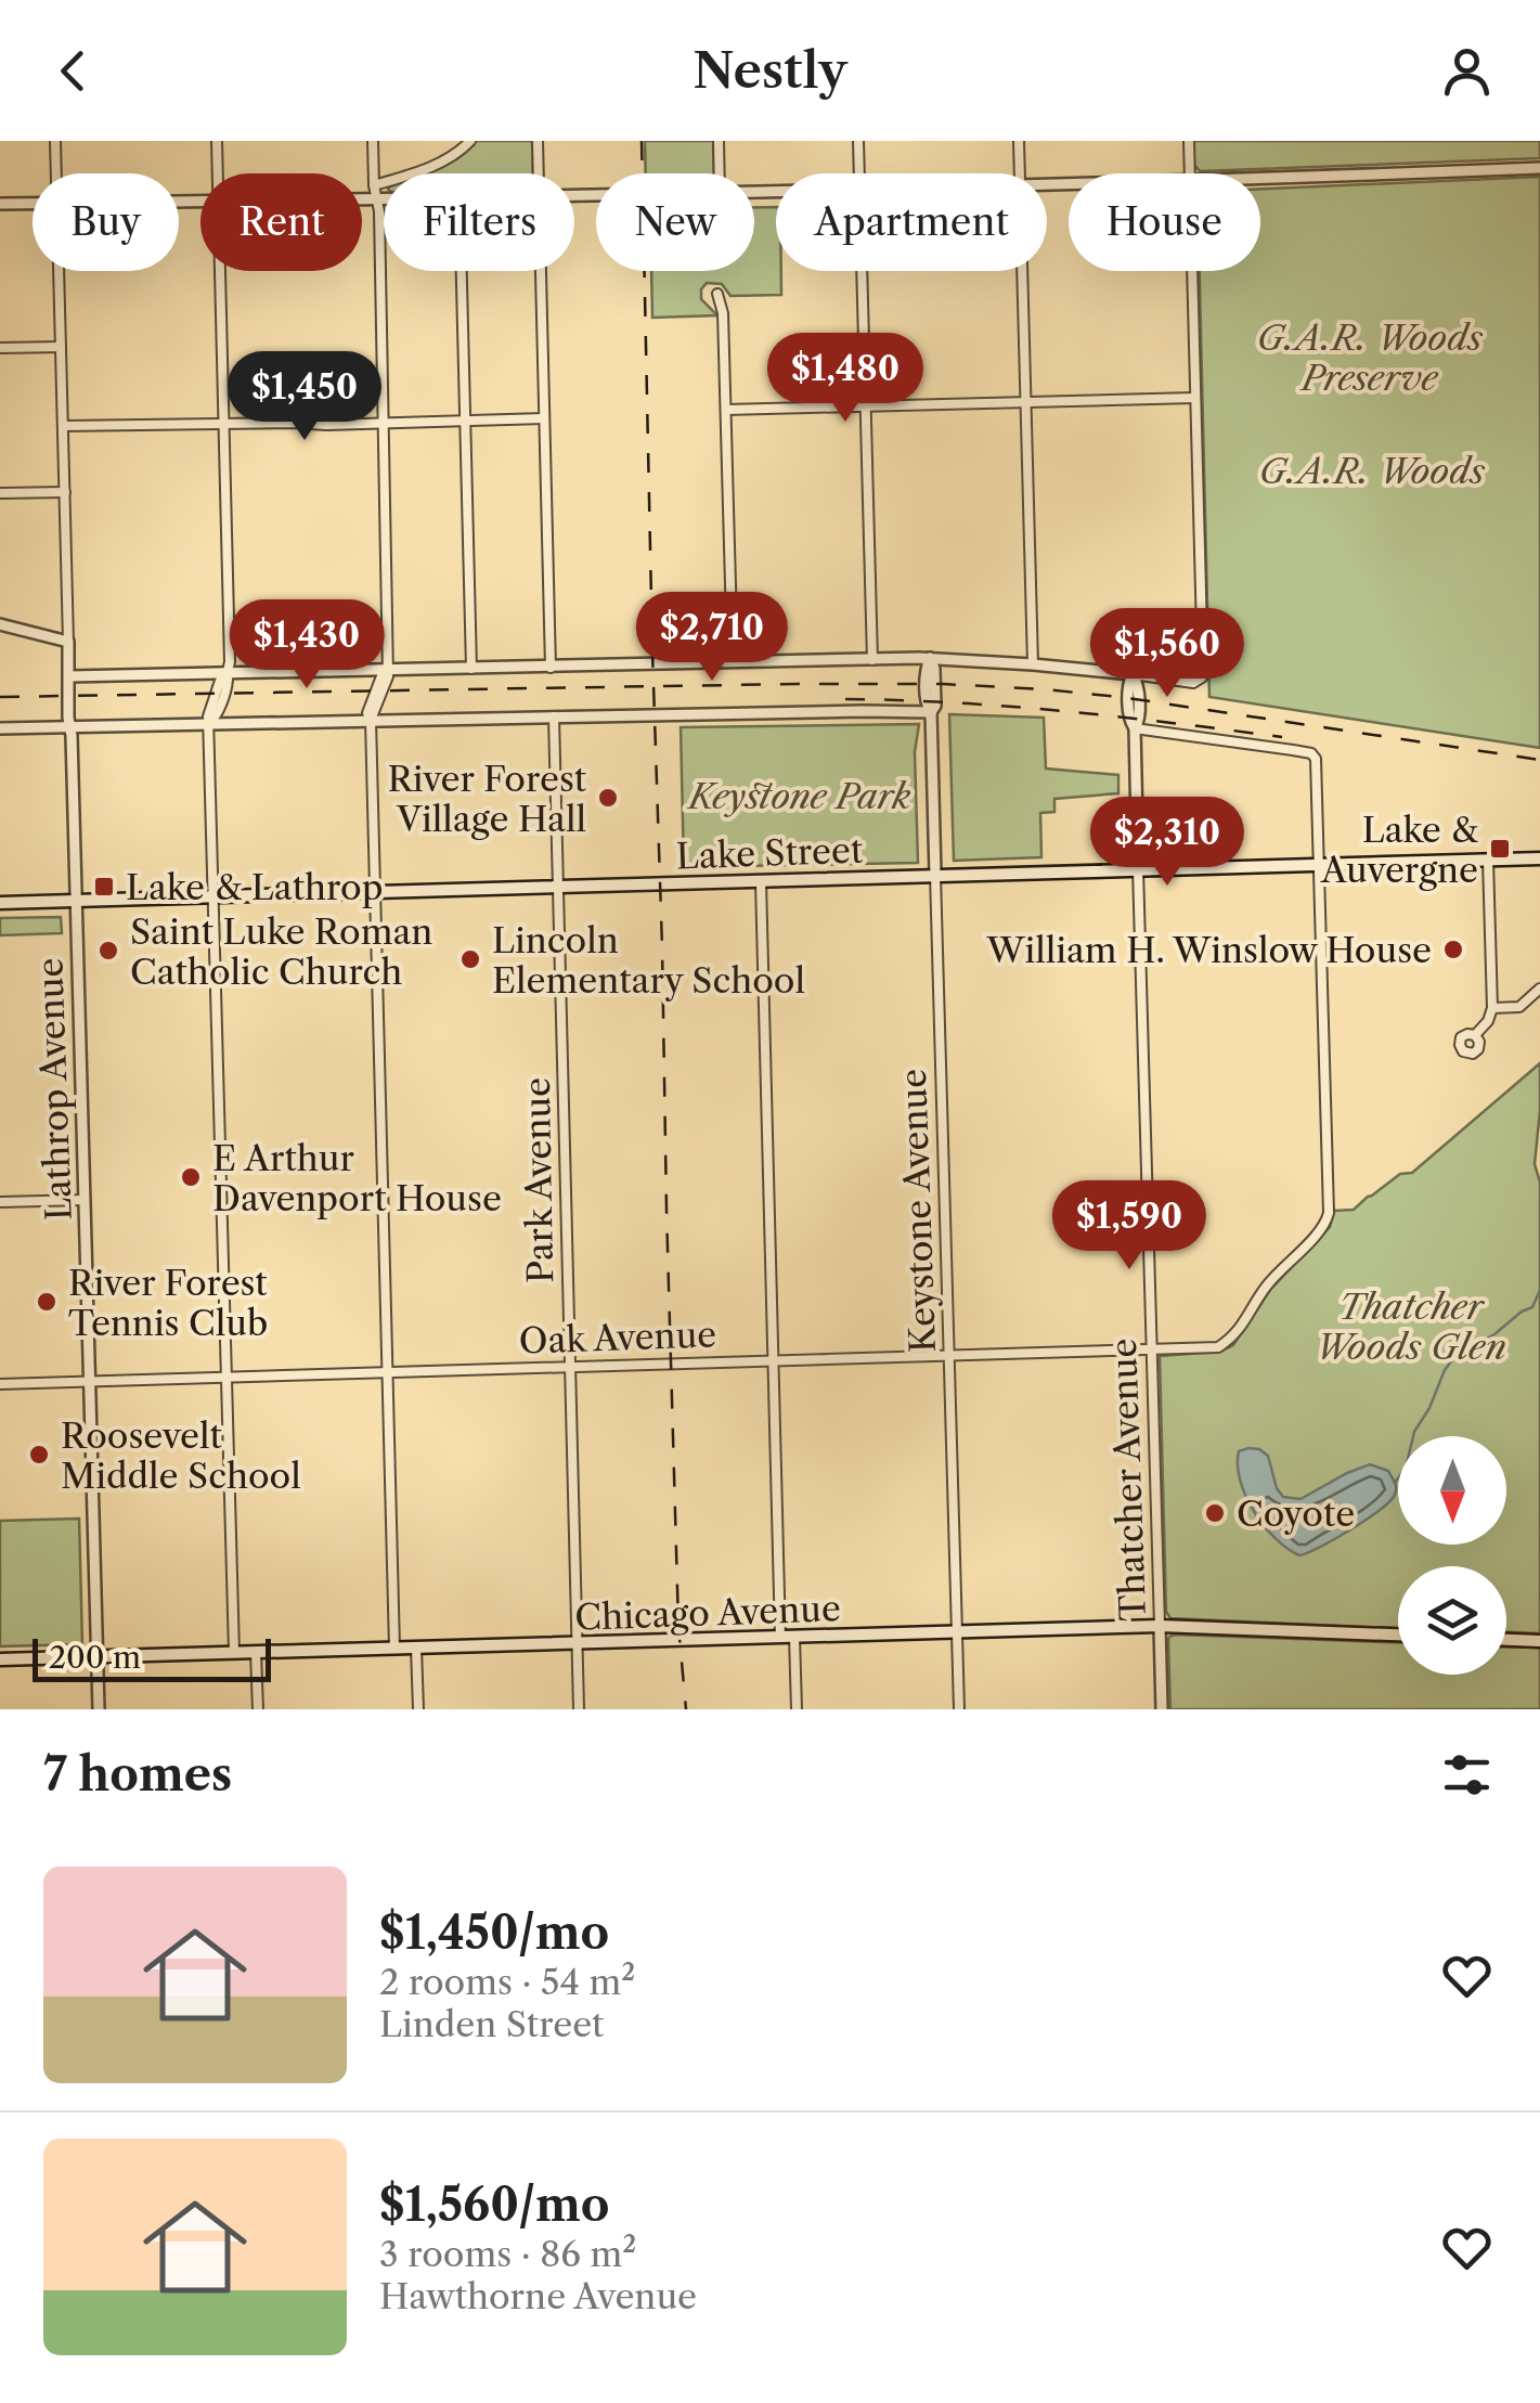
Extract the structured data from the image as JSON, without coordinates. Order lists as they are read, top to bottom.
{
  "streets": {
    "main road": ["Lake Street", "Chicago Avenue"],
    "street": [
      "Lathrop Avenue",
      "Park Avenue",
      "Keystone Avenue",
      "Oak Avenue",
      "Thatcher Avenue"
    ]
  },
  "crossings": [
    ["Lake Street", "Lathrop Avenue"],
    ["Lake Street", "Park Avenue"],
    ["Lake Street", "Keystone Avenue"],
    ["Lake Street", "Oak Avenue"],
    ["Lake Street", "Thatcher Avenue"],
    ["Lathrop Avenue", "Oak Avenue"],
    ["Lathrop Avenue", "Chicago Avenue"],
    ["Park Avenue", "Oak Avenue"],
    ["Park Avenue", "Chicago Avenue"],
    ["Keystone Avenue", "Oak Avenue"],
    ["Keystone Avenue", "Chicago Avenue"],
    ["Oak Avenue", "Thatcher Avenue"],
    ["Thatcher Avenue", "Chicago Avenue"]
  ],
  "parks": [
    "G.A.R. Woods Preserve",
    "G.A.R. Woods",
    "Keystone Park",
    "Thatcher Woods Glen"
  ],
  "places": {
    "other": [
      "River Forest Village Hall",
      "William H. Winslow House",
      "Saint Luke Roman Catholic Church",
      "Lincoln Elementary School",
      "E Arthur Davenport House",
      "River Forest Tennis Club",
      "Roosevelt Middle School",
      "Coyote"
    ],
    "transit": ["Lake & Auvergne", "Lake & Lathrop"]
  },
  "scale_bar": "200 m",
  "north": "bottom",
  "page": {
    "header": "Nestly",
    "chip": [
      "Buy",
      "Rent",
      "Filters",
      "New",
      "Apartment",
      "House"
    ],
    "price": [
      "$1,480",
      "$1,450",
      "$2,710",
      "$1,430",
      "$1,560",
      "$2,310",
      "$1,590"
    ],
    "scale": "200 m",
    "heading": "7 homes",
    "list": [
      {
        "name": "$1,450/mo",
        "note": "2 rooms · 54 m² · Linden Street"
      },
      {
        "name": "$1,560/mo",
        "note": "3 rooms · 86 m² · Hawthorne Avenue"
      }
    ]
  }
}
